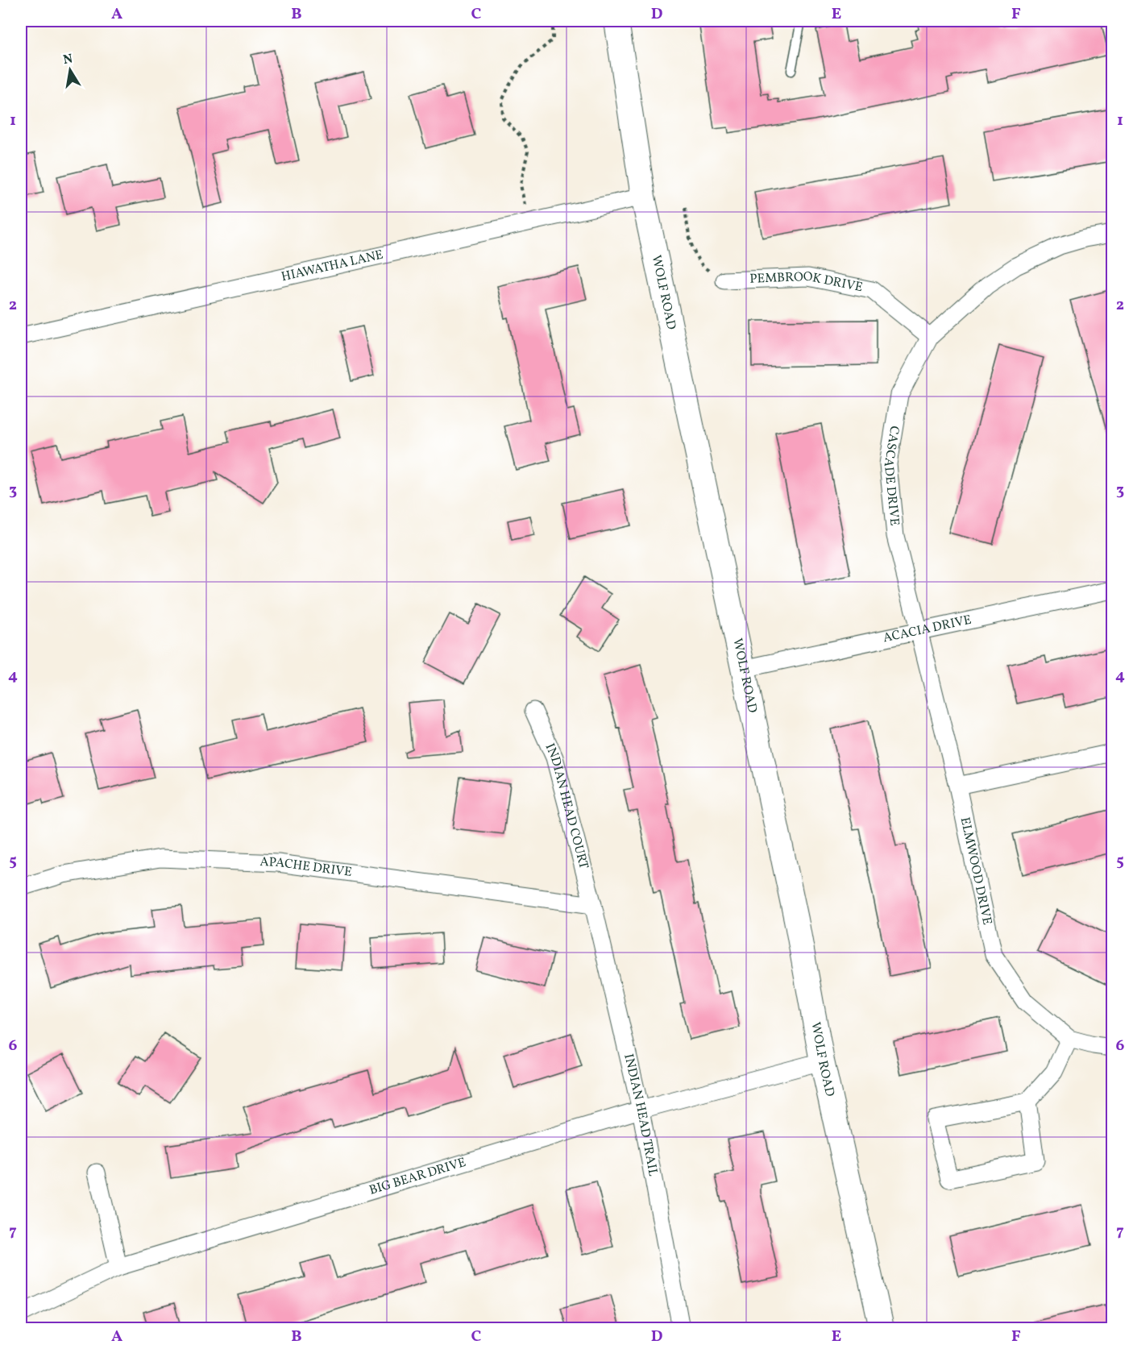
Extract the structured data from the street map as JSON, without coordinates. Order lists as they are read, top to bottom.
{
  "streets": {
    "street": [
      "HIAWATHA LANE",
      "PEMBROOK DRIVE",
      "WOLF ROAD",
      "CASCADE DRIVE",
      "ACACIA DRIVE",
      "INDIAN HEAD COURT",
      "APACHE DRIVE",
      "ELMWOOD DRIVE",
      "INDIAN HEAD TRAIL",
      "BIG BEAR DRIVE"
    ]
  },
  "crossings": [
    ["HIAWATHA LANE", "WOLF ROAD"],
    ["PEMBROOK DRIVE", "CASCADE DRIVE"],
    ["WOLF ROAD", "ACACIA DRIVE"],
    ["WOLF ROAD", "BIG BEAR DRIVE"],
    ["CASCADE DRIVE", "ACACIA DRIVE"],
    ["CASCADE DRIVE", "ELMWOOD DRIVE"],
    ["ACACIA DRIVE", "ELMWOOD DRIVE"],
    ["INDIAN HEAD COURT", "APACHE DRIVE"],
    ["INDIAN HEAD COURT", "INDIAN HEAD TRAIL"],
    ["APACHE DRIVE", "INDIAN HEAD TRAIL"],
    ["INDIAN HEAD TRAIL", "BIG BEAR DRIVE"]
  ],
  "north": "top",
  "grid": {
    "columns": [
      "A",
      "B",
      "C",
      "D",
      "E",
      "F"
    ],
    "rows": [
      "1",
      "2",
      "3",
      "4",
      "5",
      "6",
      "7"
    ]
  }
}
